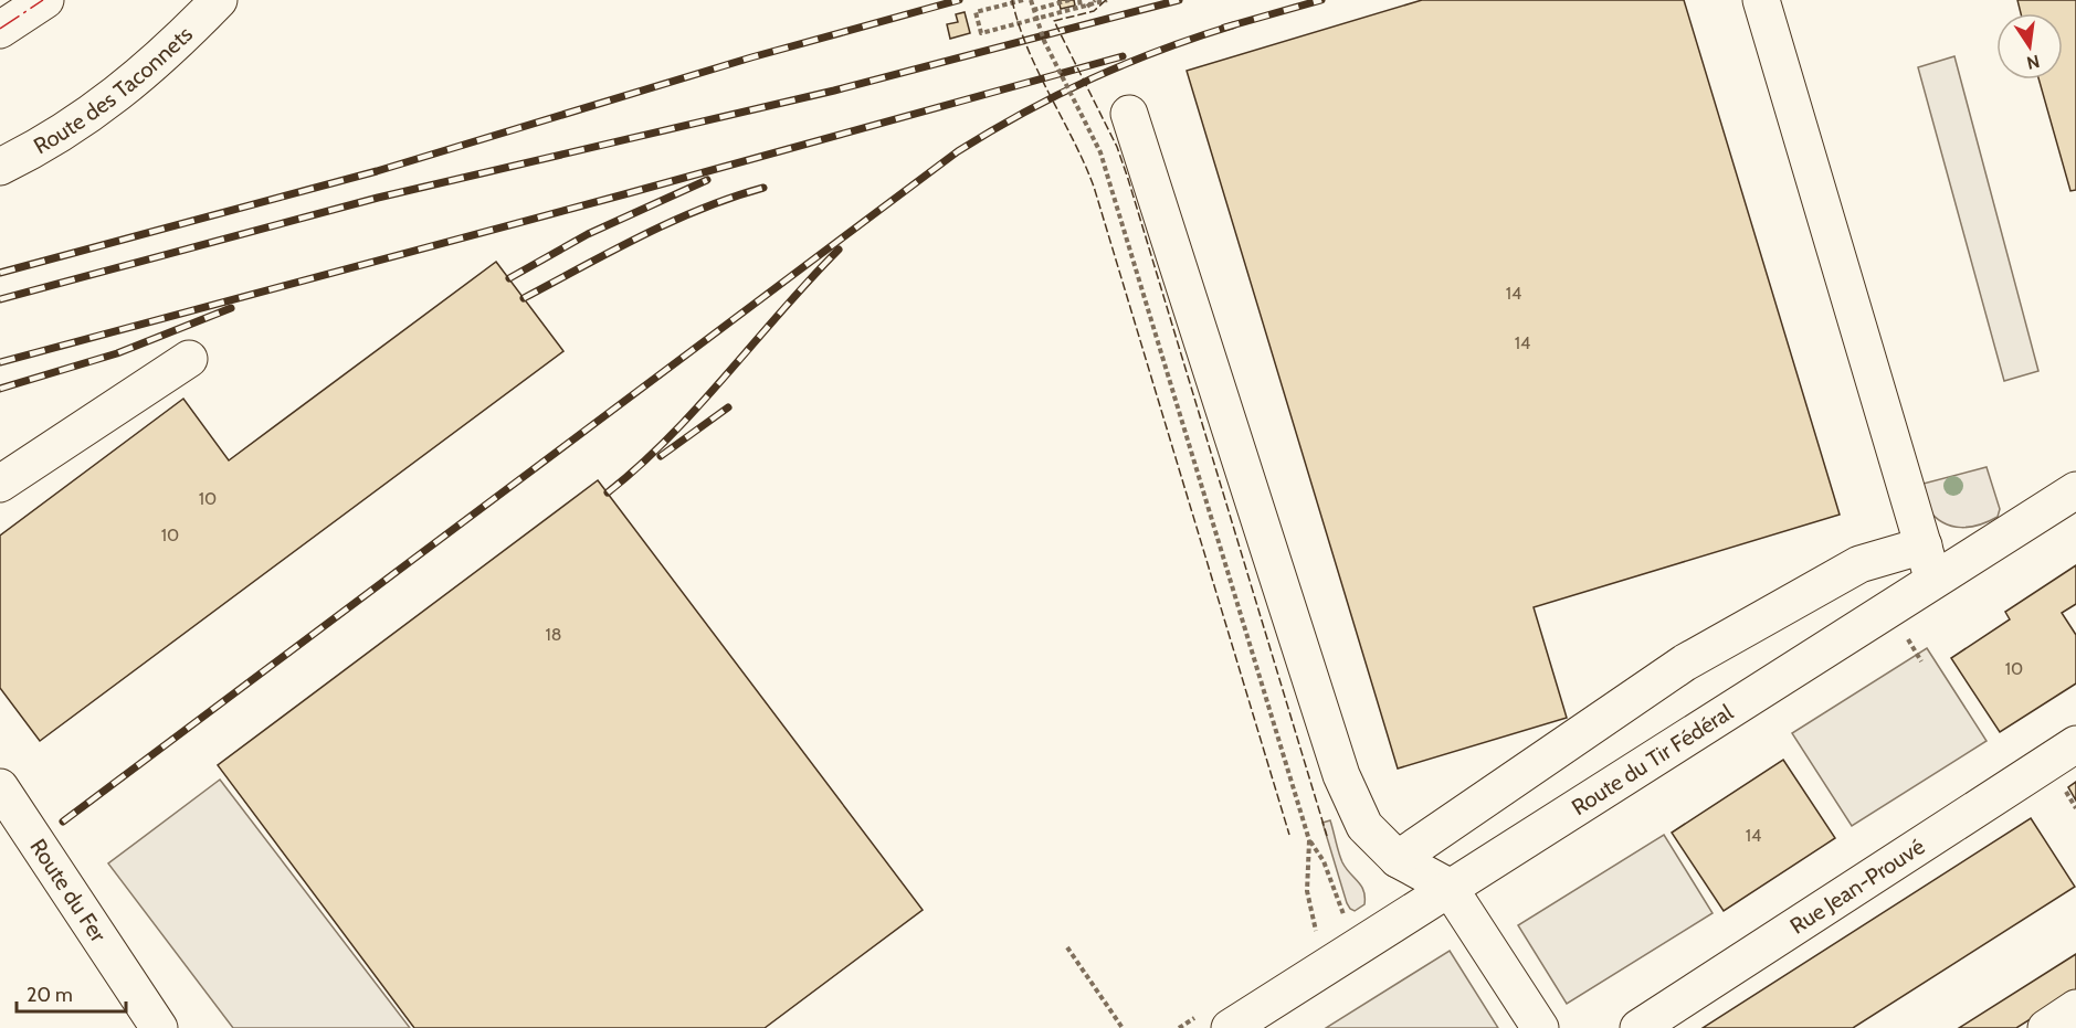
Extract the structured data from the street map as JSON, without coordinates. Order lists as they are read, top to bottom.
{
  "streets": {
    "street": [
      "Route des Taconnets",
      "Route du Tir Fédéral",
      "Rue Jean-Prouvé",
      "Route du Fer"
    ]
  },
  "house_numbers": [
    "14",
    "14",
    "10",
    "10",
    "18",
    "10",
    "14"
  ],
  "scale_bar": "20 m",
  "north": "bottom"
}
